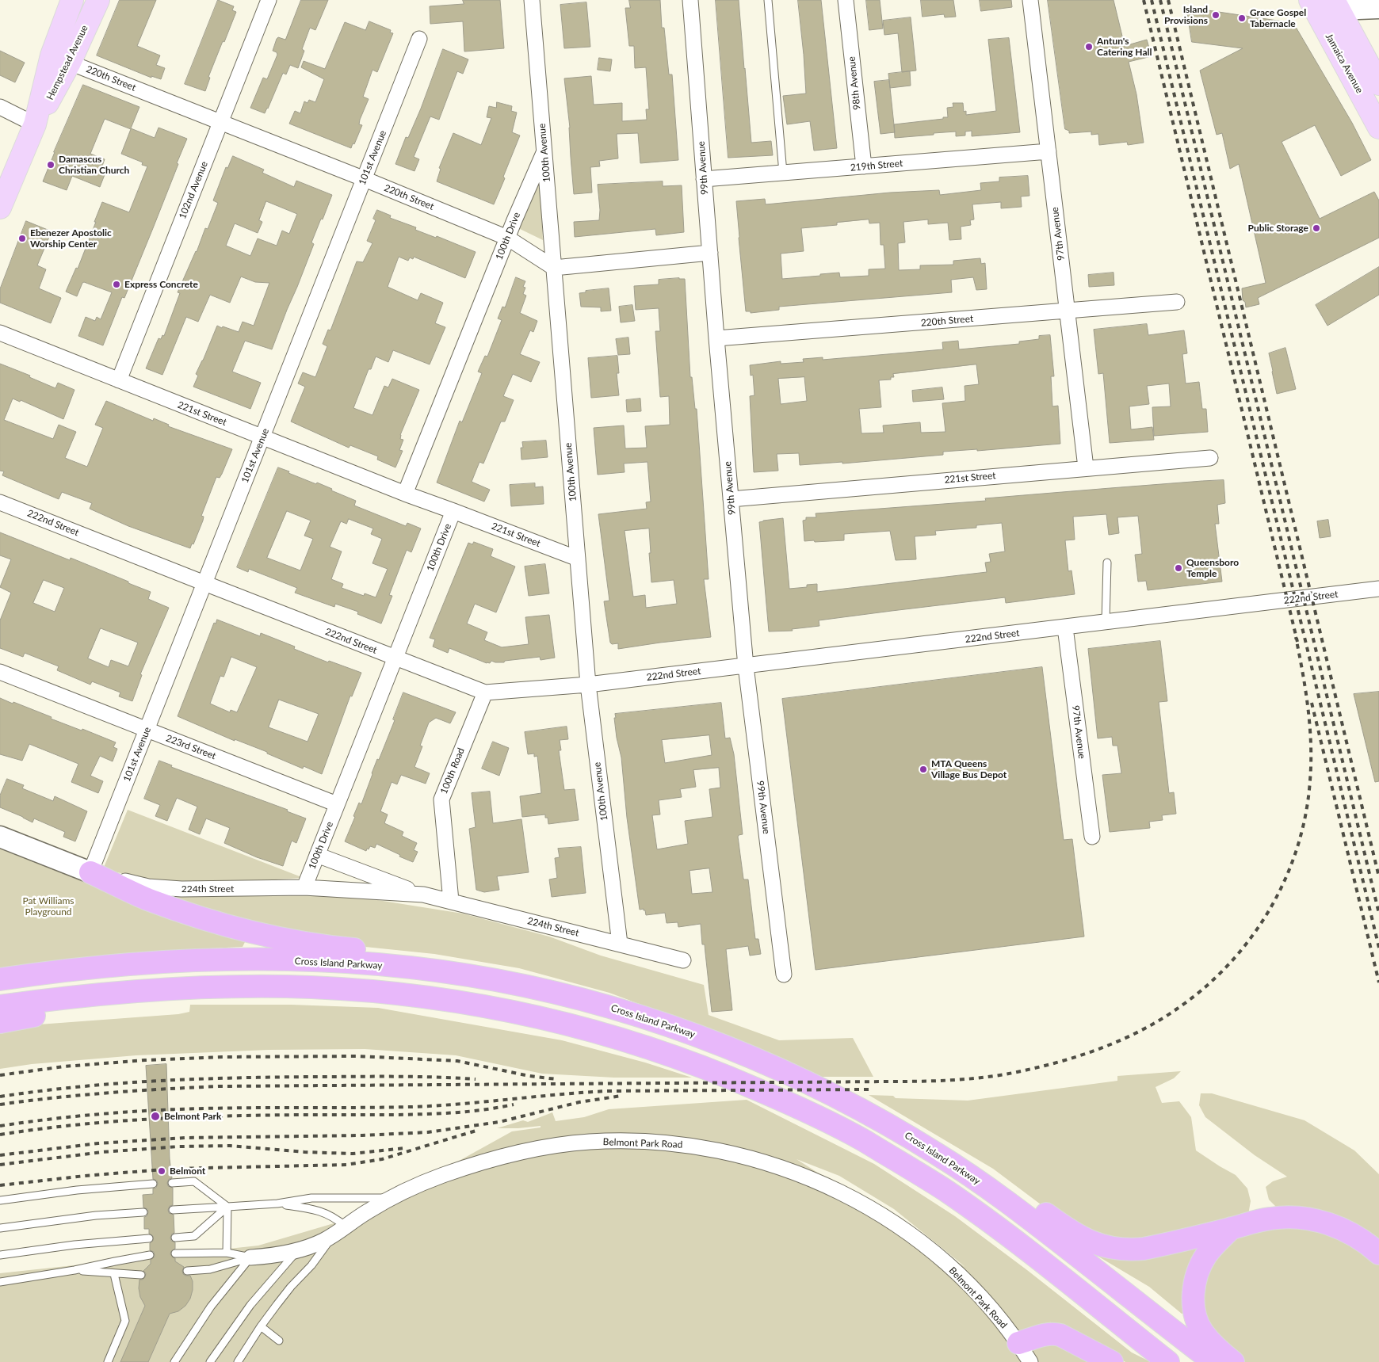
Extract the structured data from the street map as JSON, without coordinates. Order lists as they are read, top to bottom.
{
  "streets": {
    "highway": ["Cross Island Parkway"],
    "main road": ["Hempstead Avenue", "Jamaica Avenue"],
    "street": [
      "220th Street",
      "98th Avenue",
      "100th Avenue",
      "101st Avenue",
      "219th Street",
      "99th Avenue",
      "102nd Avenue",
      "97th Avenue",
      "100th Drive",
      "221st Street",
      "222nd Street",
      "223rd Street",
      "100th Road",
      "224th Street",
      "Belmont Park Road"
    ]
  },
  "crossings": [
    ["Hempstead Avenue", "220th Street"],
    ["220th Street", "100th Avenue"],
    ["220th Street", "101st Avenue"],
    ["220th Street", "99th Avenue"],
    ["220th Street", "102nd Avenue"],
    ["220th Street", "97th Avenue"],
    ["220th Street", "100th Drive"],
    ["98th Avenue", "219th Street"],
    ["100th Avenue", "100th Drive"],
    ["100th Avenue", "221st Street"],
    ["100th Avenue", "222nd Street"],
    ["100th Avenue", "224th Street"],
    ["101st Avenue", "221st Street"],
    ["101st Avenue", "222nd Street"],
    ["101st Avenue", "223rd Street"],
    ["101st Avenue", "224th Street"],
    ["219th Street", "99th Avenue"],
    ["219th Street", "97th Avenue"],
    ["99th Avenue", "221st Street"],
    ["99th Avenue", "222nd Street"],
    ["102nd Avenue", "221st Street"],
    ["97th Avenue", "221st Street"],
    ["97th Avenue", "222nd Street"],
    ["100th Drive", "221st Street"],
    ["100th Drive", "222nd Street"],
    ["100th Drive", "223rd Street"],
    ["100th Drive", "224th Street"],
    ["222nd Street", "100th Road"],
    ["100th Road", "224th Street"]
  ],
  "parks": ["Pat Williams Playground"],
  "places": [
    "Island Provisions",
    "Grace Gospel Tabernacle",
    "Antun's Catering Hall",
    "Damascus Christian Church",
    "Public Storage",
    "Ebenezer Apostolic Worship Center",
    "Express Concrete",
    "Queensboro Temple",
    "MTA Queens Village Bus Depot",
    "Belmont Park",
    "Belmont"
  ]
}
